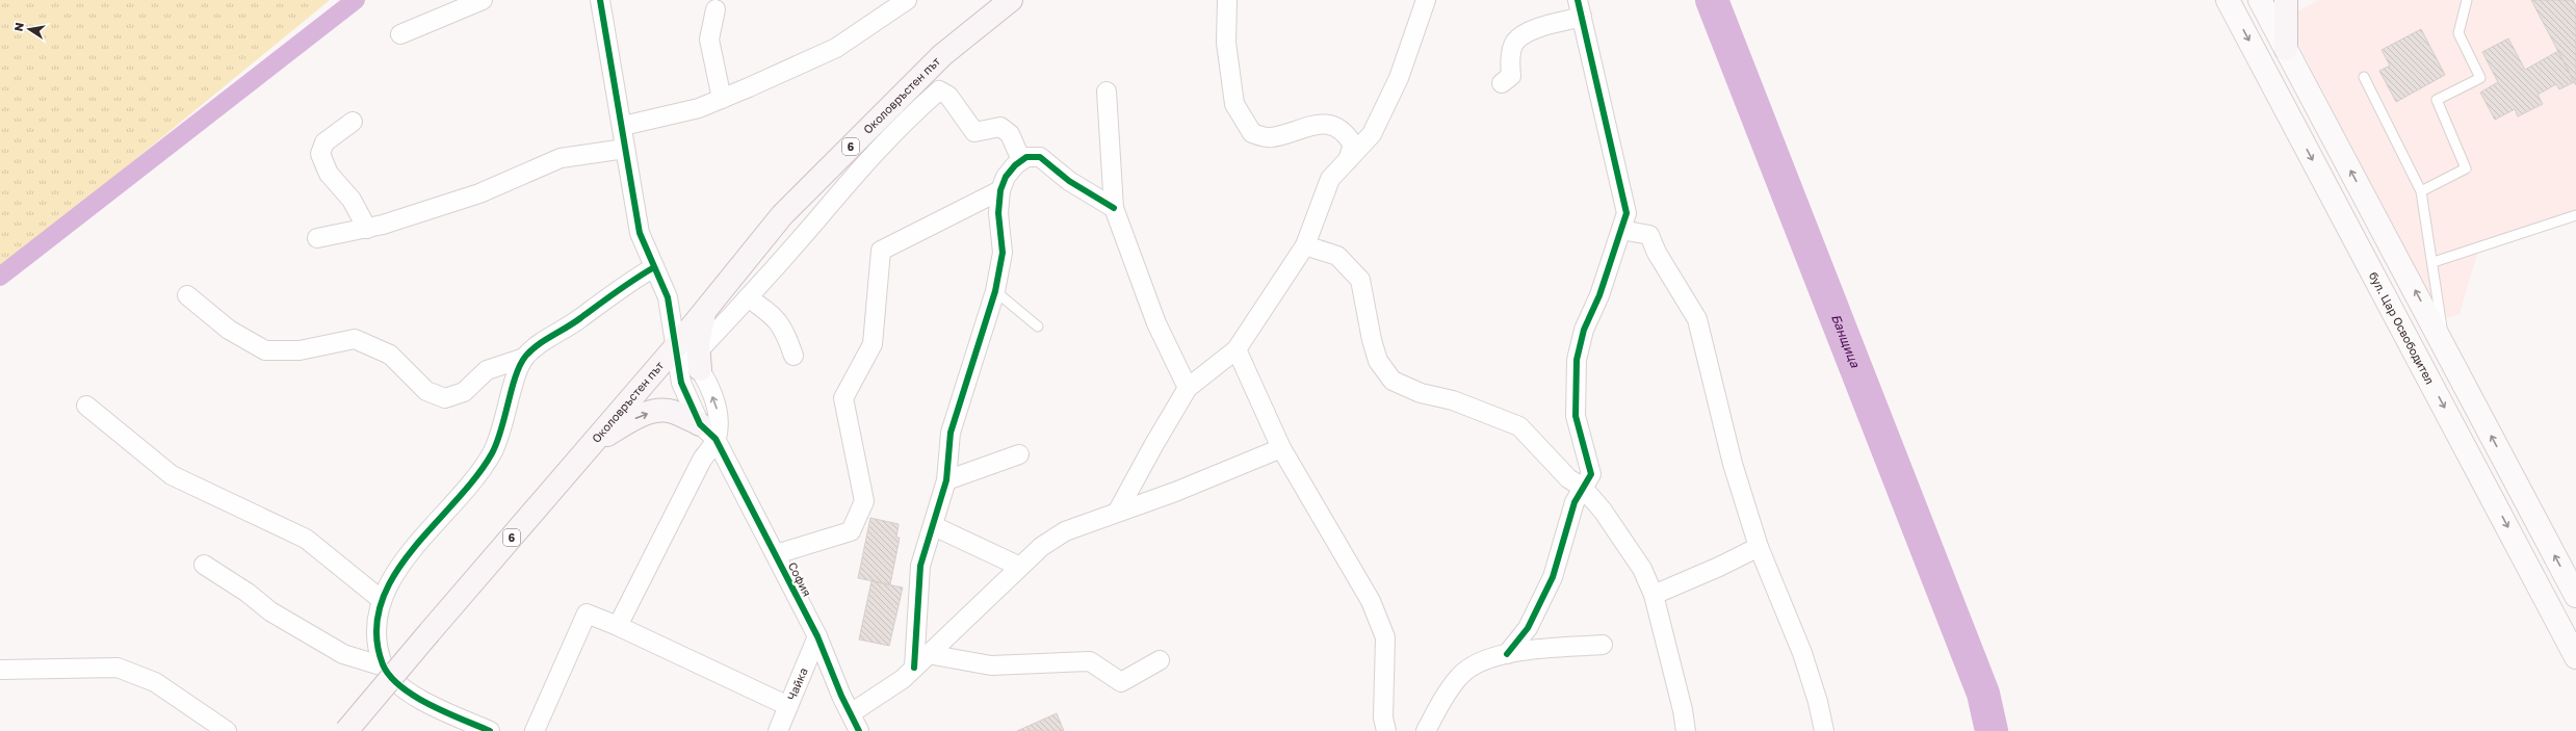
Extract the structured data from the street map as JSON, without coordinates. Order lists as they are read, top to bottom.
{
  "streets": {
    "main road": ["Околовръстен път", "6", "бул. Цар Освободител"],
    "street": ["София", "Чайка"]
  },
  "crossings": [
    ["Околовръстен път", "София"],
    ["София", "Чайка"]
  ],
  "water": ["Банщица"],
  "north": "left"
}
